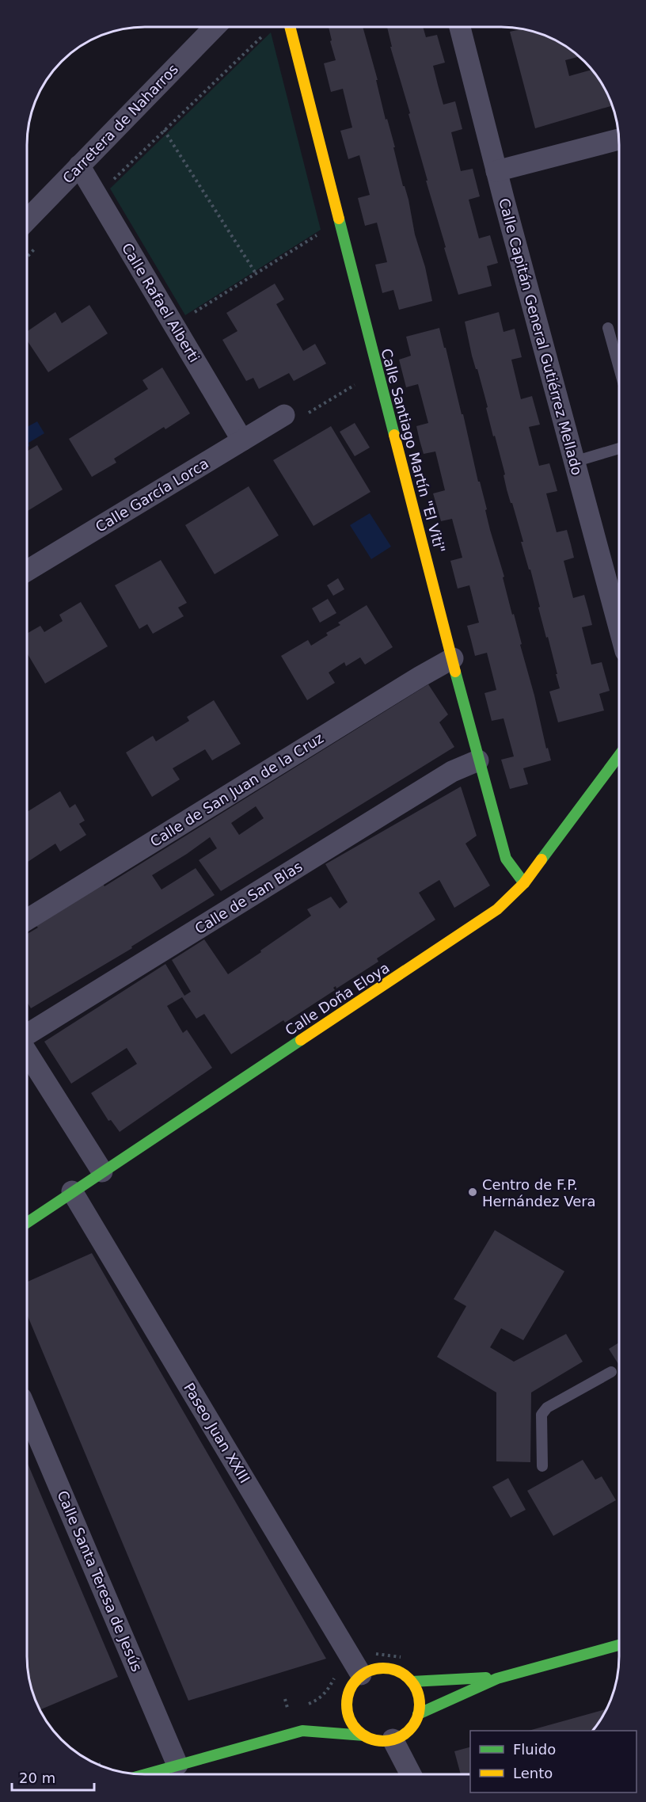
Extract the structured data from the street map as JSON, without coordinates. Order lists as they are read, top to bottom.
{
  "streets": {
    "main road": ["Calle Santiago Martín \"El Viti\"", "Calle Doña Eloya"],
    "street": [
      "Carretera de Naharros",
      "Calle Rafael Alberti",
      "Calle Capitán General Gutiérrez Mellado",
      "Calle García Lorca",
      "Calle de San Juan de la Cruz",
      "Calle de San Blas",
      "Paseo Juan XXIII",
      "Calle Santa Teresa de Jesús"
    ]
  },
  "crossings": [
    ["Carretera de Naharros", "Calle Rafael Alberti"],
    ["Calle Rafael Alberti", "Calle García Lorca"],
    ["Calle Santiago Martín \"El Viti\"", "Calle de San Juan de la Cruz"],
    ["Calle Santiago Martín \"El Viti\"", "Calle de San Blas"],
    ["Calle Santiago Martín \"El Viti\"", "Calle Doña Eloya"],
    ["Calle Doña Eloya", "Paseo Juan XXIII"]
  ],
  "places": ["Centro de F.P. Hernández Vera"],
  "legend": ["Fluido", "Lento"],
  "scale_bar": "20 m"
}
